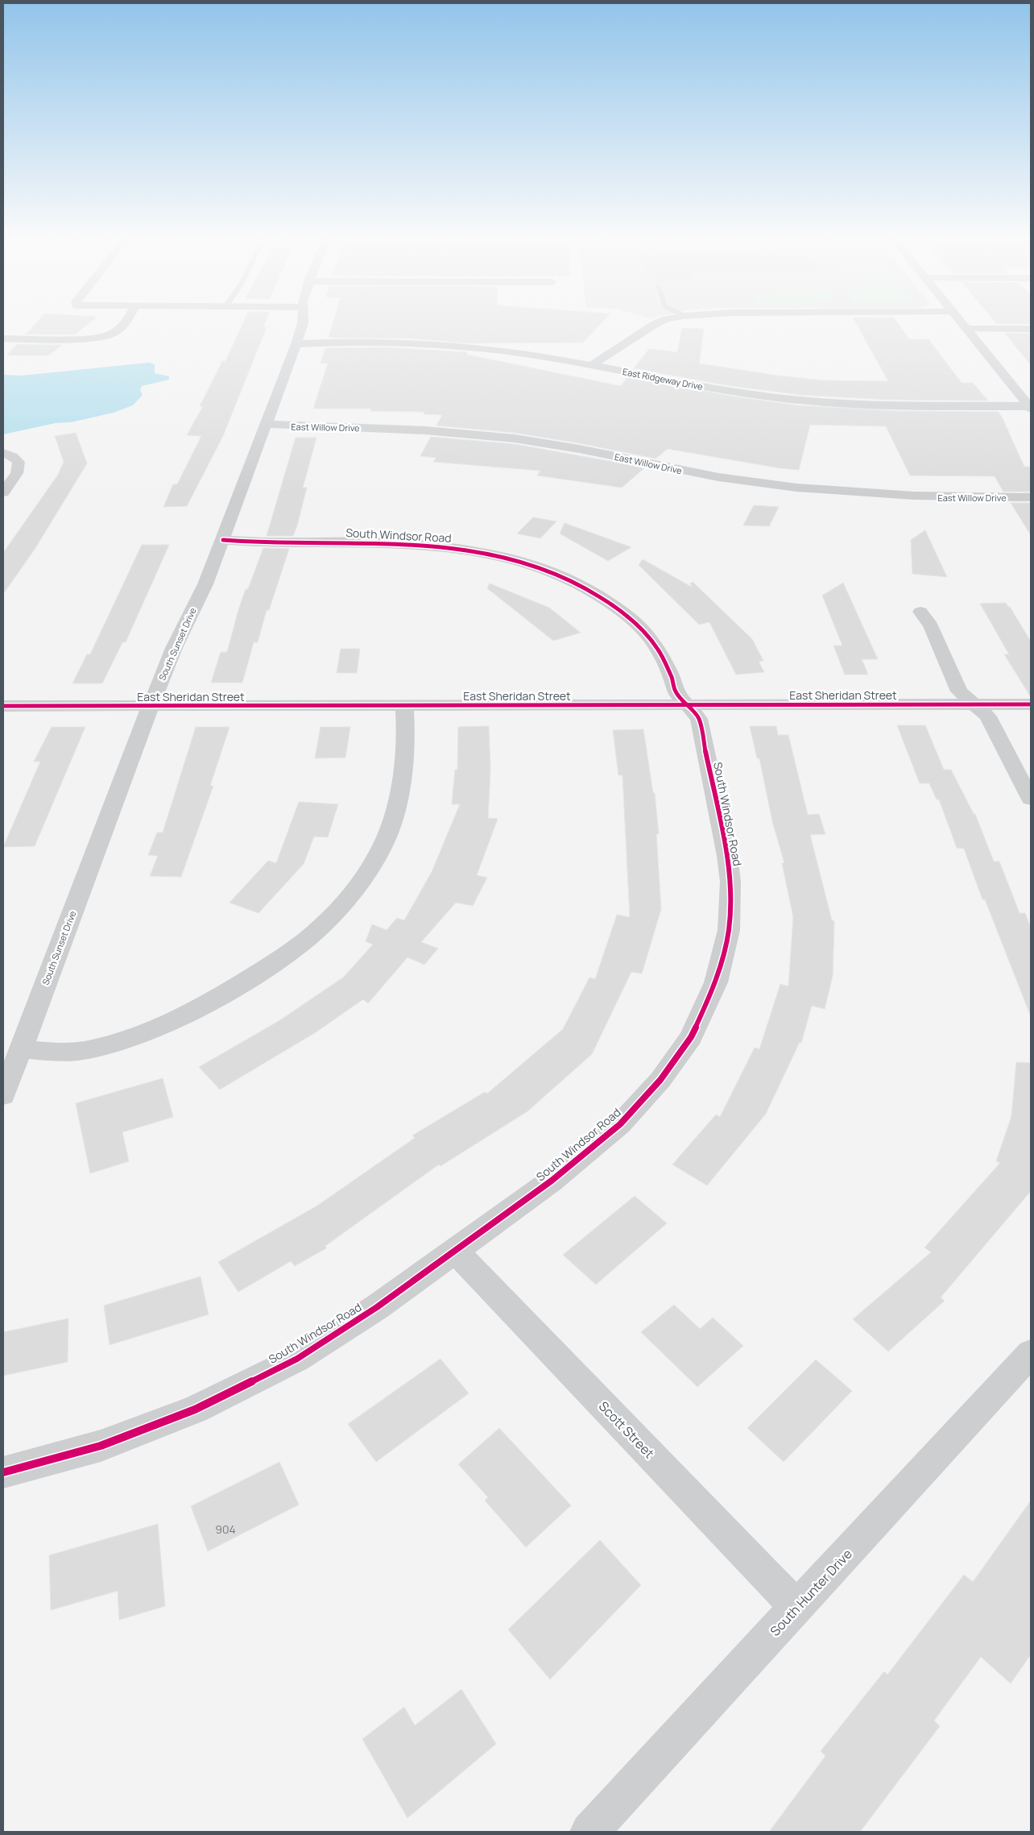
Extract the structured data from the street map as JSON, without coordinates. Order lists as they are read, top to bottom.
{
  "streets": {
    "street": [
      "East Ridgeway Drive",
      "East Willow Drive",
      "South Windsor Road",
      "South Sunset Drive",
      "East Sheridan Street",
      "Scott Street",
      "South Hunter Drive"
    ]
  },
  "crossings": [
    ["East Ridgeway Drive", "South Sunset Drive"],
    ["East Willow Drive", "South Sunset Drive"],
    ["South Windsor Road", "South Sunset Drive"],
    ["South Windsor Road", "East Sheridan Street"],
    ["South Windsor Road", "Scott Street"],
    ["South Sunset Drive", "East Sheridan Street"],
    ["Scott Street", "South Hunter Drive"]
  ],
  "house_numbers": ["904"]
}
